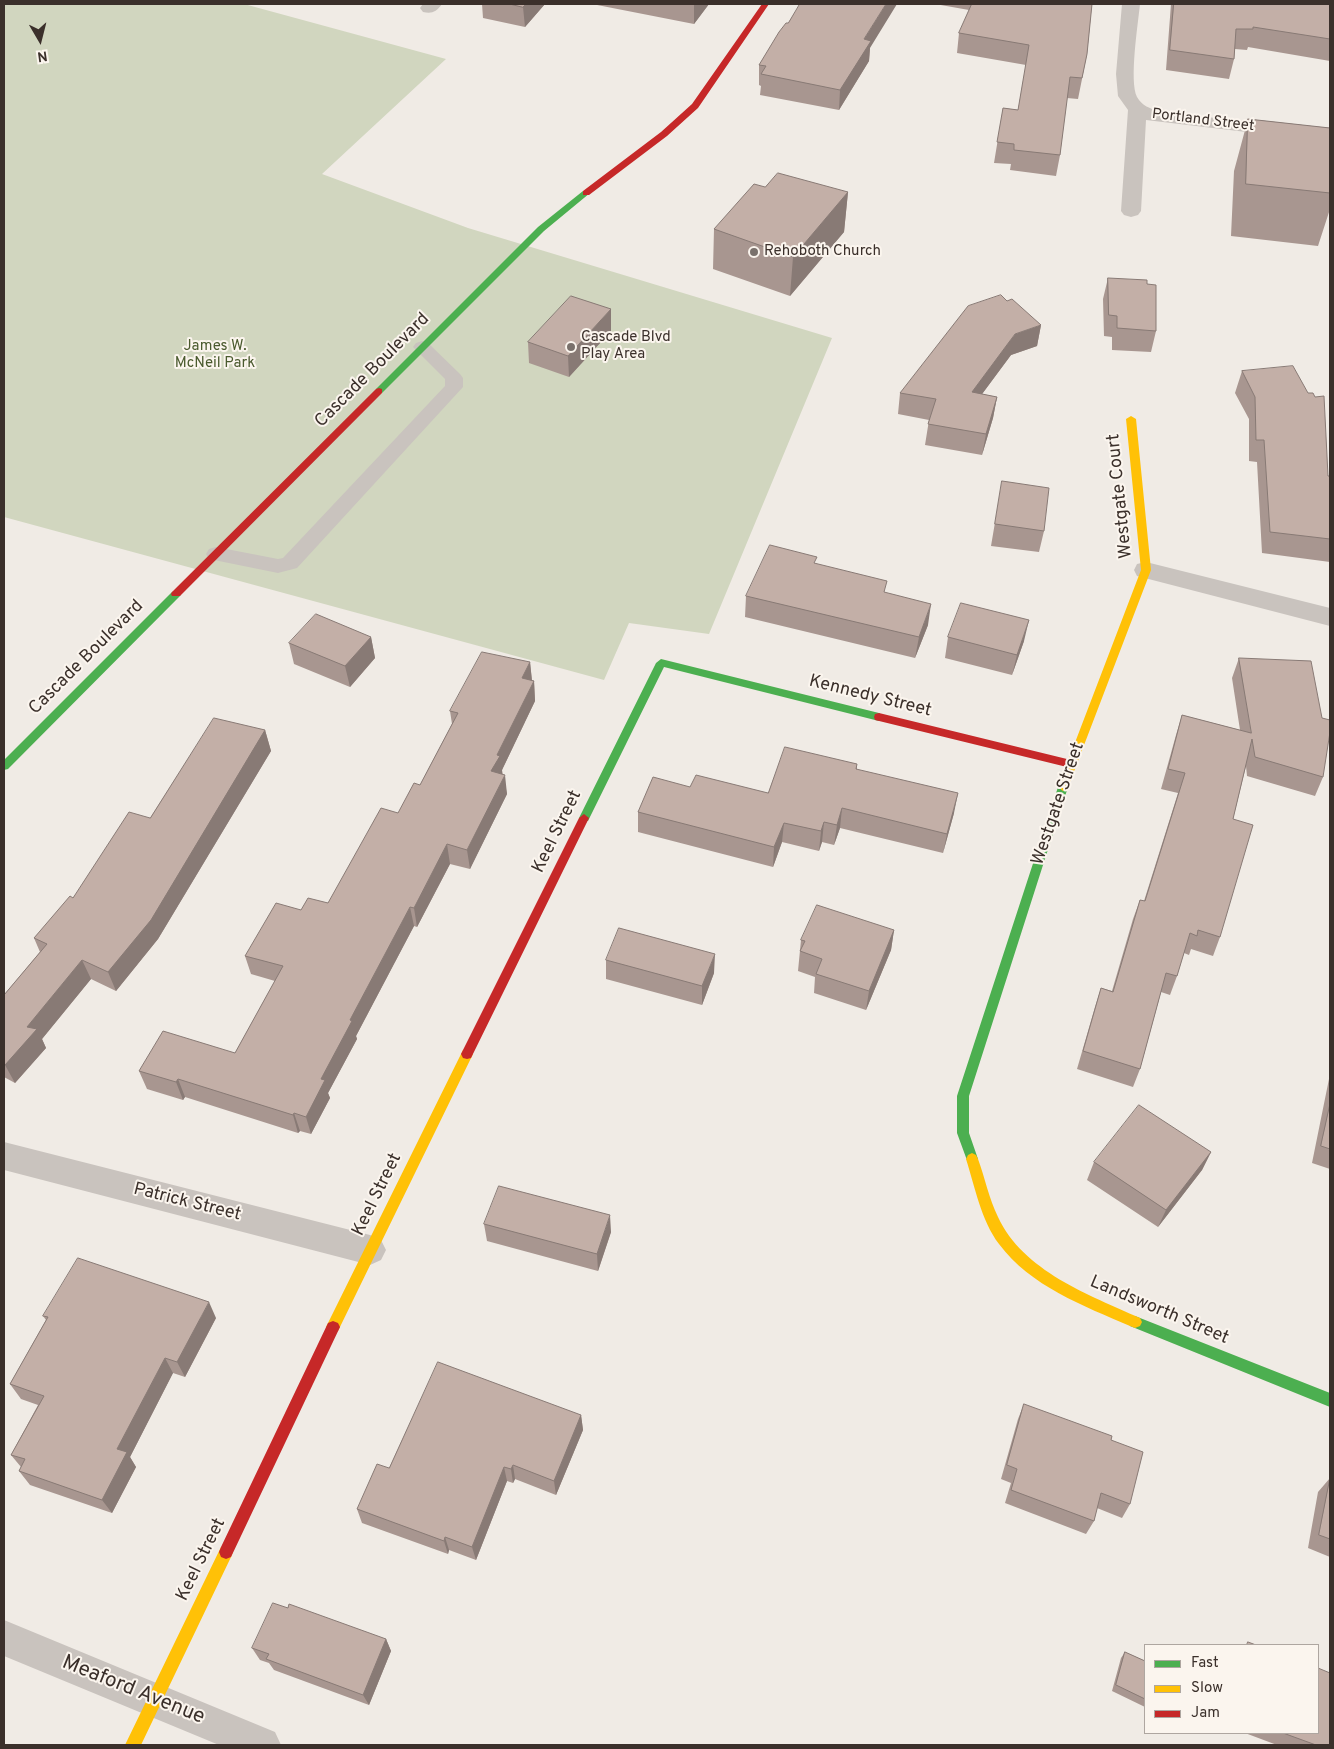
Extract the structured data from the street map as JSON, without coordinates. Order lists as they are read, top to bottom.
{
  "streets": {
    "street": [
      "Portland Street",
      "Cascade Boulevard",
      "Westgate Court",
      "Kennedy Street",
      "Westgate Street",
      "Keel Street",
      "Patrick Street",
      "Landsworth Street",
      "Meaford Avenue"
    ]
  },
  "crossings": [
    ["Westgate Court", "Westgate Street"],
    ["Kennedy Street", "Westgate Street"],
    ["Kennedy Street", "Keel Street"],
    ["Westgate Street", "Landsworth Street"],
    ["Keel Street", "Patrick Street"],
    ["Keel Street", "Meaford Avenue"]
  ],
  "parks": ["James W. McNeil Park"],
  "places": ["Rehoboth Church", "Cascade Blvd Play Area"],
  "legend": ["Fast", "Slow", "Jam"],
  "north": "bottom"
}
